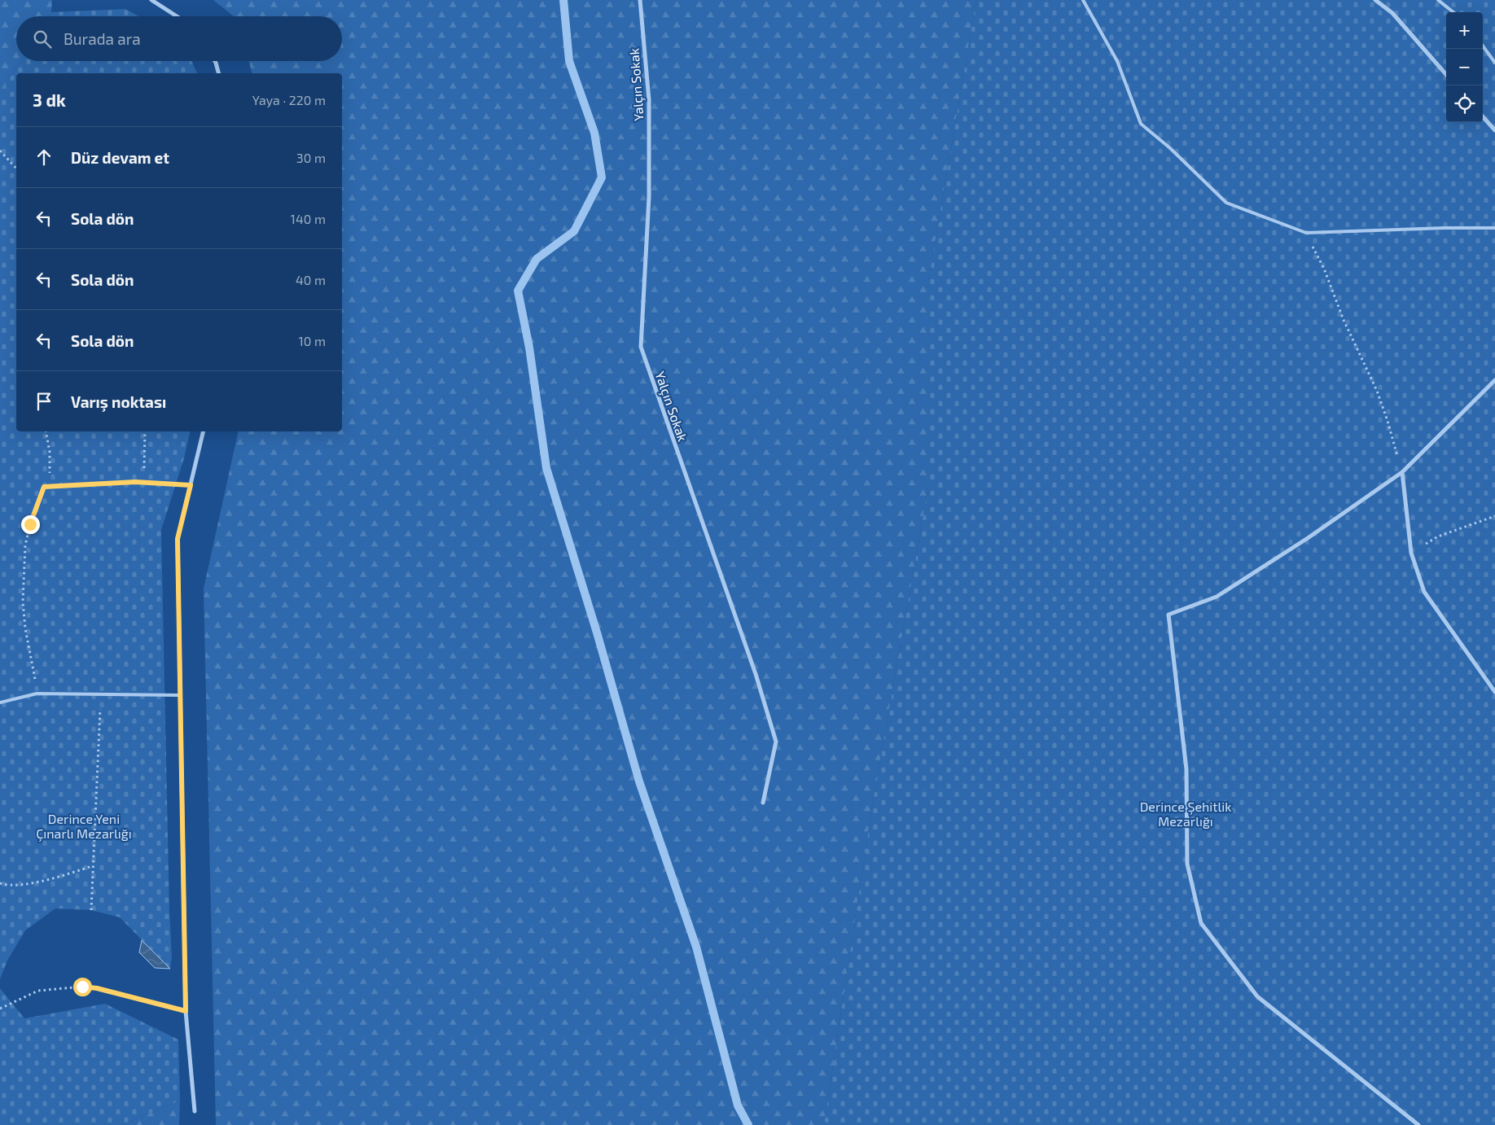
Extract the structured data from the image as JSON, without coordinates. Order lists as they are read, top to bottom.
{
  "streets": {
    "street": ["Yalçın Sokak"]
  },
  "parks": ["Derince Şehitlik Mezarlığı", "Derince Yeni Çınarlı Mezarlığı"],
  "page": {
    "map_buttons": ["+", "−"],
    "search": "Burada ara",
    "heading": ["3 dk", "Yaya · 220 m"],
    "list": [
      ["Düz devam et", "30 m"],
      ["Sola dön", "140 m"],
      ["Sola dön", "40 m"],
      ["Sola dön", "10 m"],
      "Varış noktası"
    ]
  }
}
